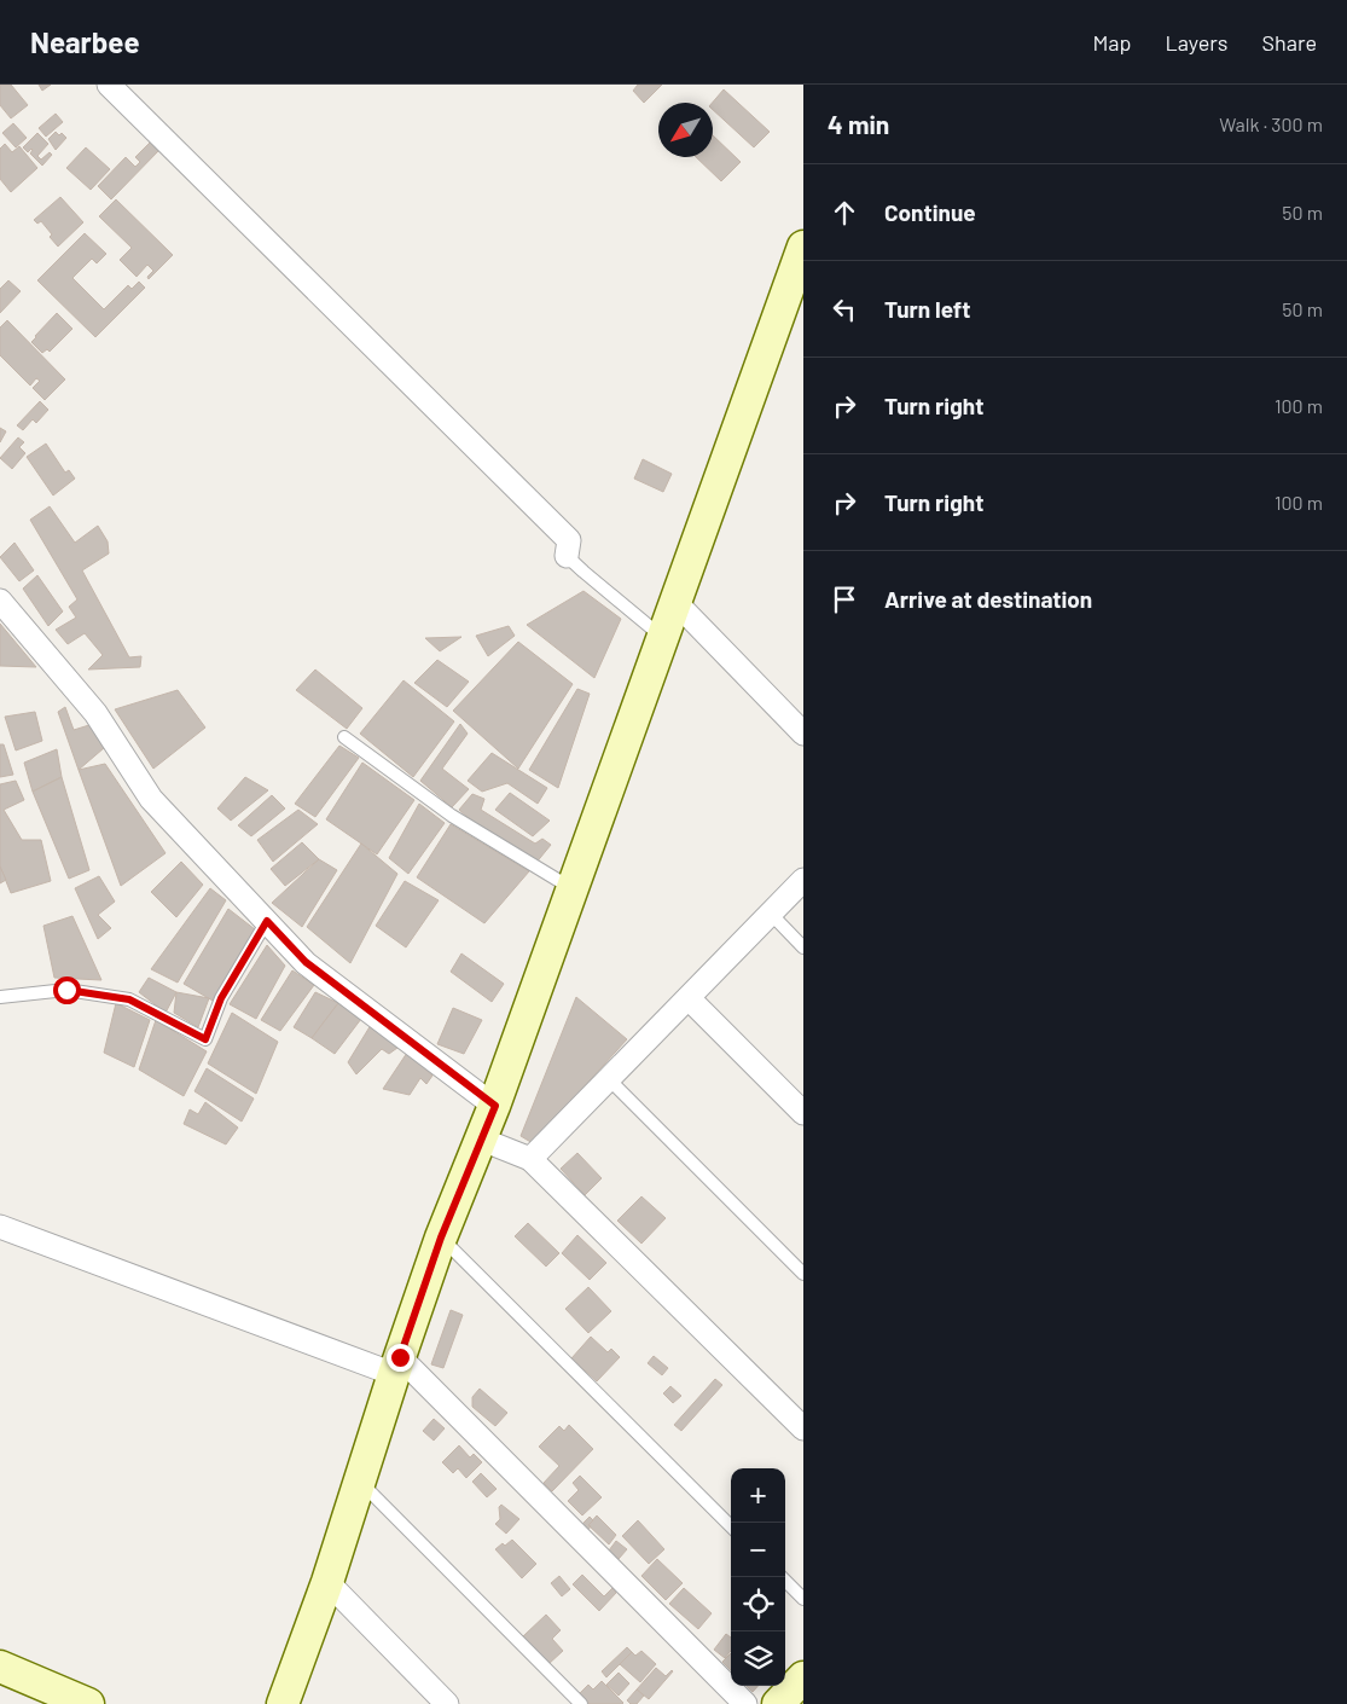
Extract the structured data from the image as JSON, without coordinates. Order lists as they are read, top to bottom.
{
  "north": "bottom left",
  "page": {
    "header": "Nearbee",
    "nav": ["Map", "Layers", "Share"],
    "heading": ["4 min", "Walk · 300 m"],
    "list": [
      ["Continue", "50 m"],
      ["Turn left", "50 m"],
      ["Turn right", "100 m"],
      ["Turn right", "100 m"],
      "Arrive at destination"
    ],
    "map_buttons": ["+", "−"]
  }
}
